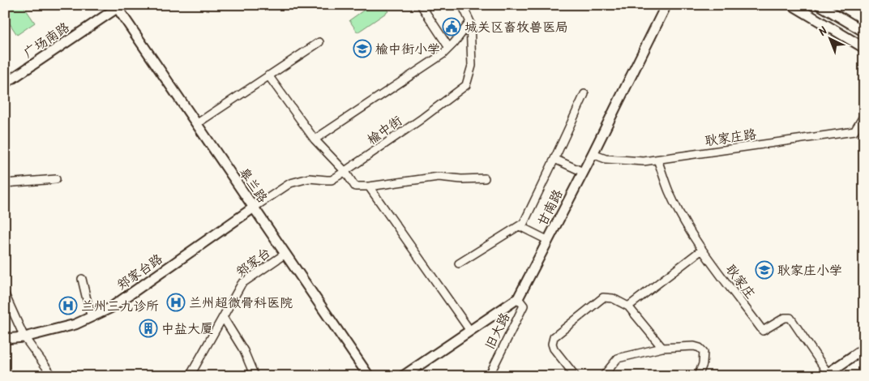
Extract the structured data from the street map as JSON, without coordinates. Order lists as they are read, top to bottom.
{
  "streets": {
    "street": [
      "广场南路",
      "榆中街",
      "耿家庄路",
      "皋兰路",
      "甘南路",
      "郑家台",
      "郑家台路",
      "耿家庄",
      "旧大路"
    ]
  },
  "crossings": [
    ["广场南路", "皋兰路"],
    ["榆中街", "皋兰路"],
    ["榆中街", "郑家台路"],
    ["耿家庄路", "甘南路"],
    ["耿家庄路", "耿家庄"],
    ["皋兰路", "郑家台"],
    ["皋兰路", "郑家台路"],
    ["甘南路", "旧大路"]
  ],
  "places": {
    "public building": ["城关区畜牧兽医局"],
    "school or university": ["榆中街小学", "耿家庄小学"],
    "hospital": ["兰州超微骨科医院", "兰州三九诊所"],
    "building": ["中盐大厦"]
  },
  "north": "top left"
}
